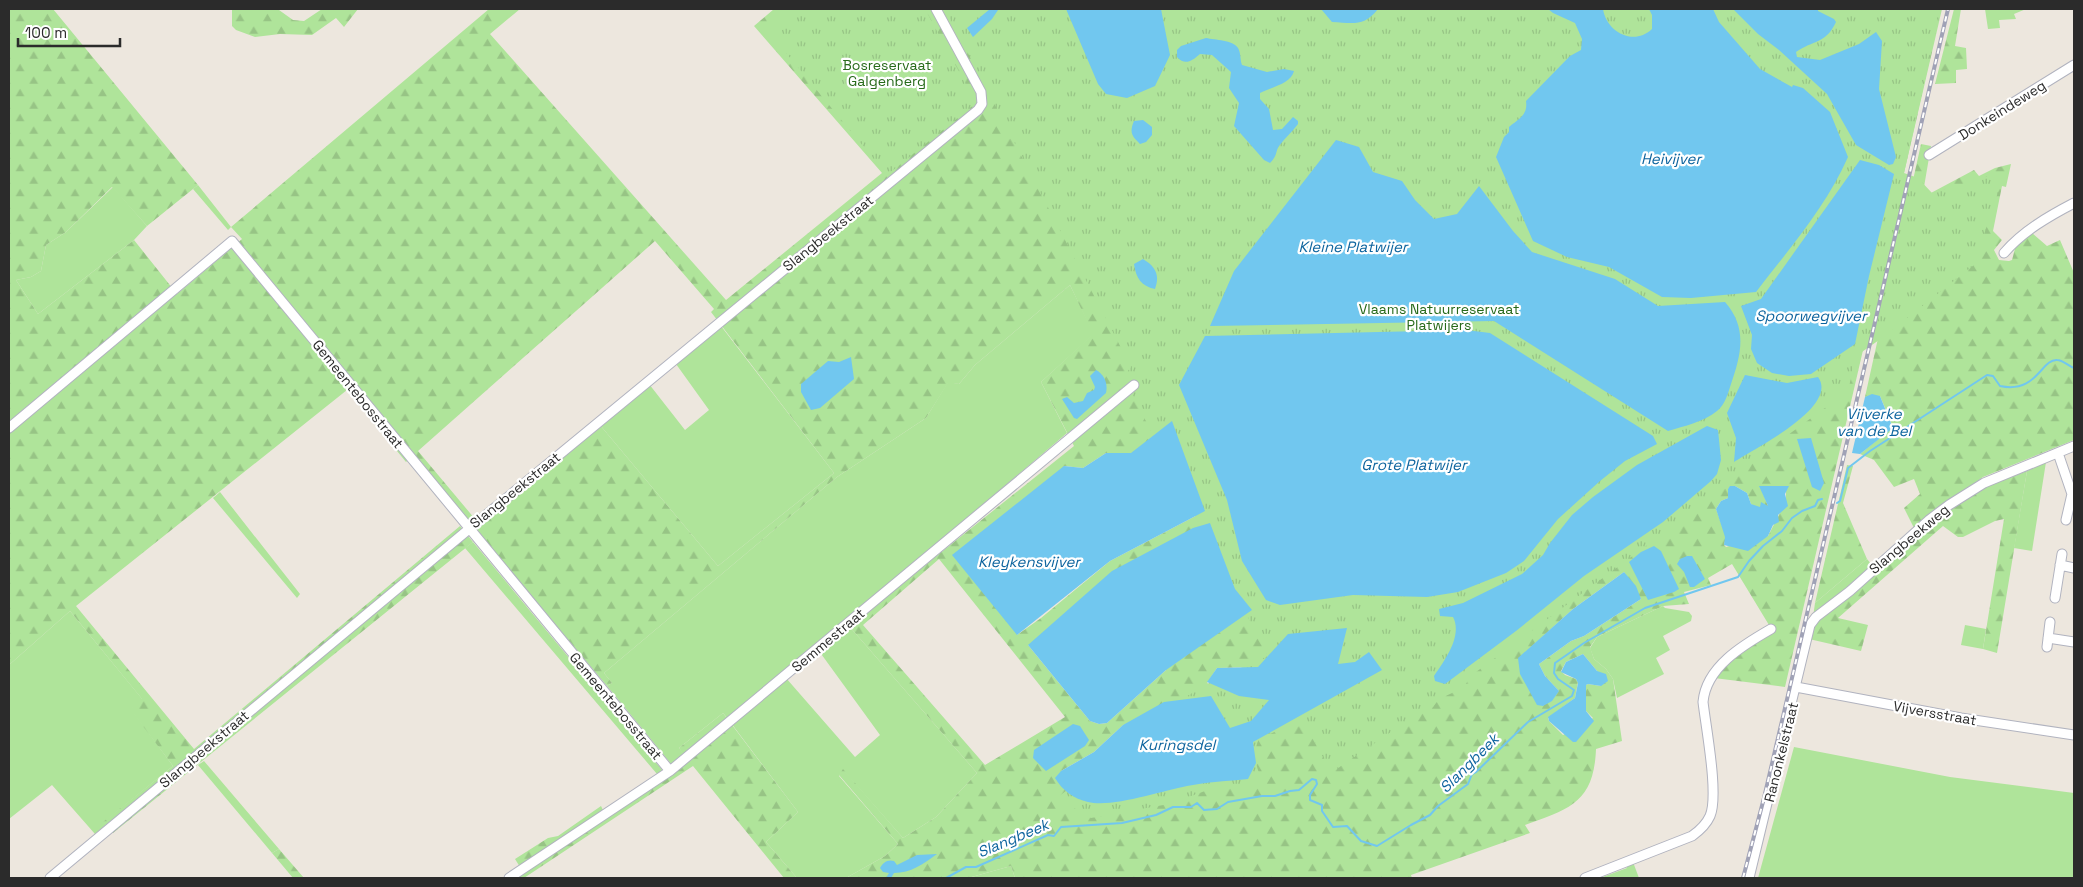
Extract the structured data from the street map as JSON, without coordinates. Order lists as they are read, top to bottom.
{
  "streets": {
    "street": [
      "Donkeindeweg",
      "Slangbeekstraat",
      "Gemeentebosstraat",
      "Slangbeekweg",
      "Semmestraat",
      "Vijversstraat",
      "Ranonkelstraat"
    ]
  },
  "crossings": [
    ["Slangbeekstraat", "Gemeentebosstraat"],
    ["Gemeentebosstraat", "Semmestraat"],
    ["Slangbeekweg", "Ranonkelstraat"],
    ["Vijversstraat", "Ranonkelstraat"]
  ],
  "water": [
    "Heivijver",
    "Kleine Platwijer",
    "Spoorwegvijver",
    "Vijverke van de Bel",
    "Grote Platwijer",
    "Kleykensvijver",
    "Kuringsdel",
    "Slangbeek"
  ],
  "parks": ["Bosreservaat Galgenberg", "Vlaams Natuurreservaat Platwijers"],
  "scale_bar": "100 m"
}
